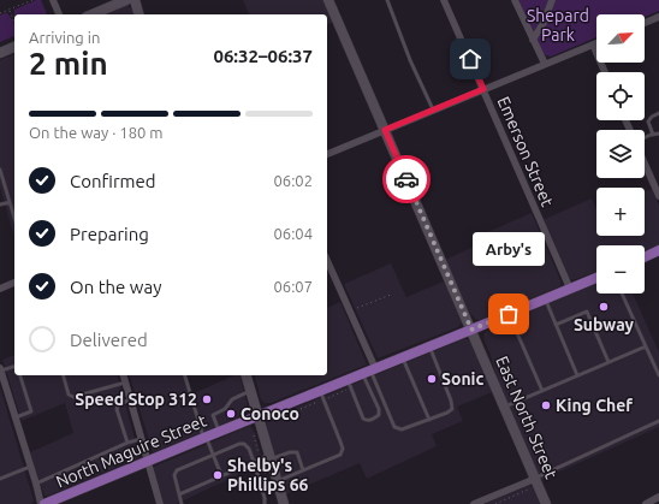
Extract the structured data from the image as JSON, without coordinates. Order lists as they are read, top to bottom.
{
  "streets": {
    "main road": ["North Maguire Street"],
    "street": ["Emerson Street", "East North Street"]
  },
  "crossings": [
    ["Emerson Street", "North Maguire Street"],
    ["East North Street", "North Maguire Street"]
  ],
  "parks": ["Shepard Park"],
  "places": [
    "Subway",
    "Arby's",
    "Sonic",
    "Speed Stop 312",
    "King Chef",
    "Conoco",
    "Shelby's Phillips 66"
  ],
  "north": "top right",
  "page": {
    "map_buttons": ["+", "−"],
    "heading": ["2 min", "Arriving in", "06:32–06:37"],
    "bar": "On the way · 180 m",
    "list": [
      ["Confirmed", "06:02"],
      ["Preparing", "06:04"],
      ["On the way", "06:07"],
      "Delivered"
    ],
    "bubble": "Arby's"
  }
}
